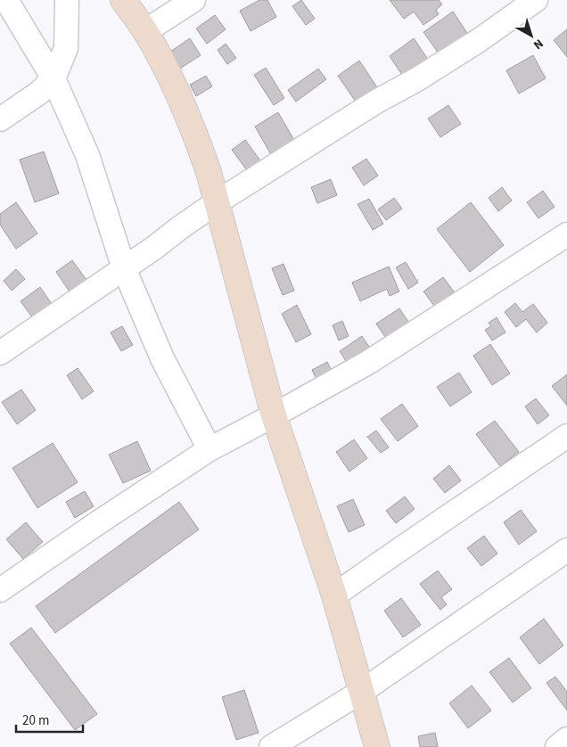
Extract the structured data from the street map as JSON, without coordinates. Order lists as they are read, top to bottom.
{
  "scale_bar": "20 m",
  "north": "bottom right"
}
